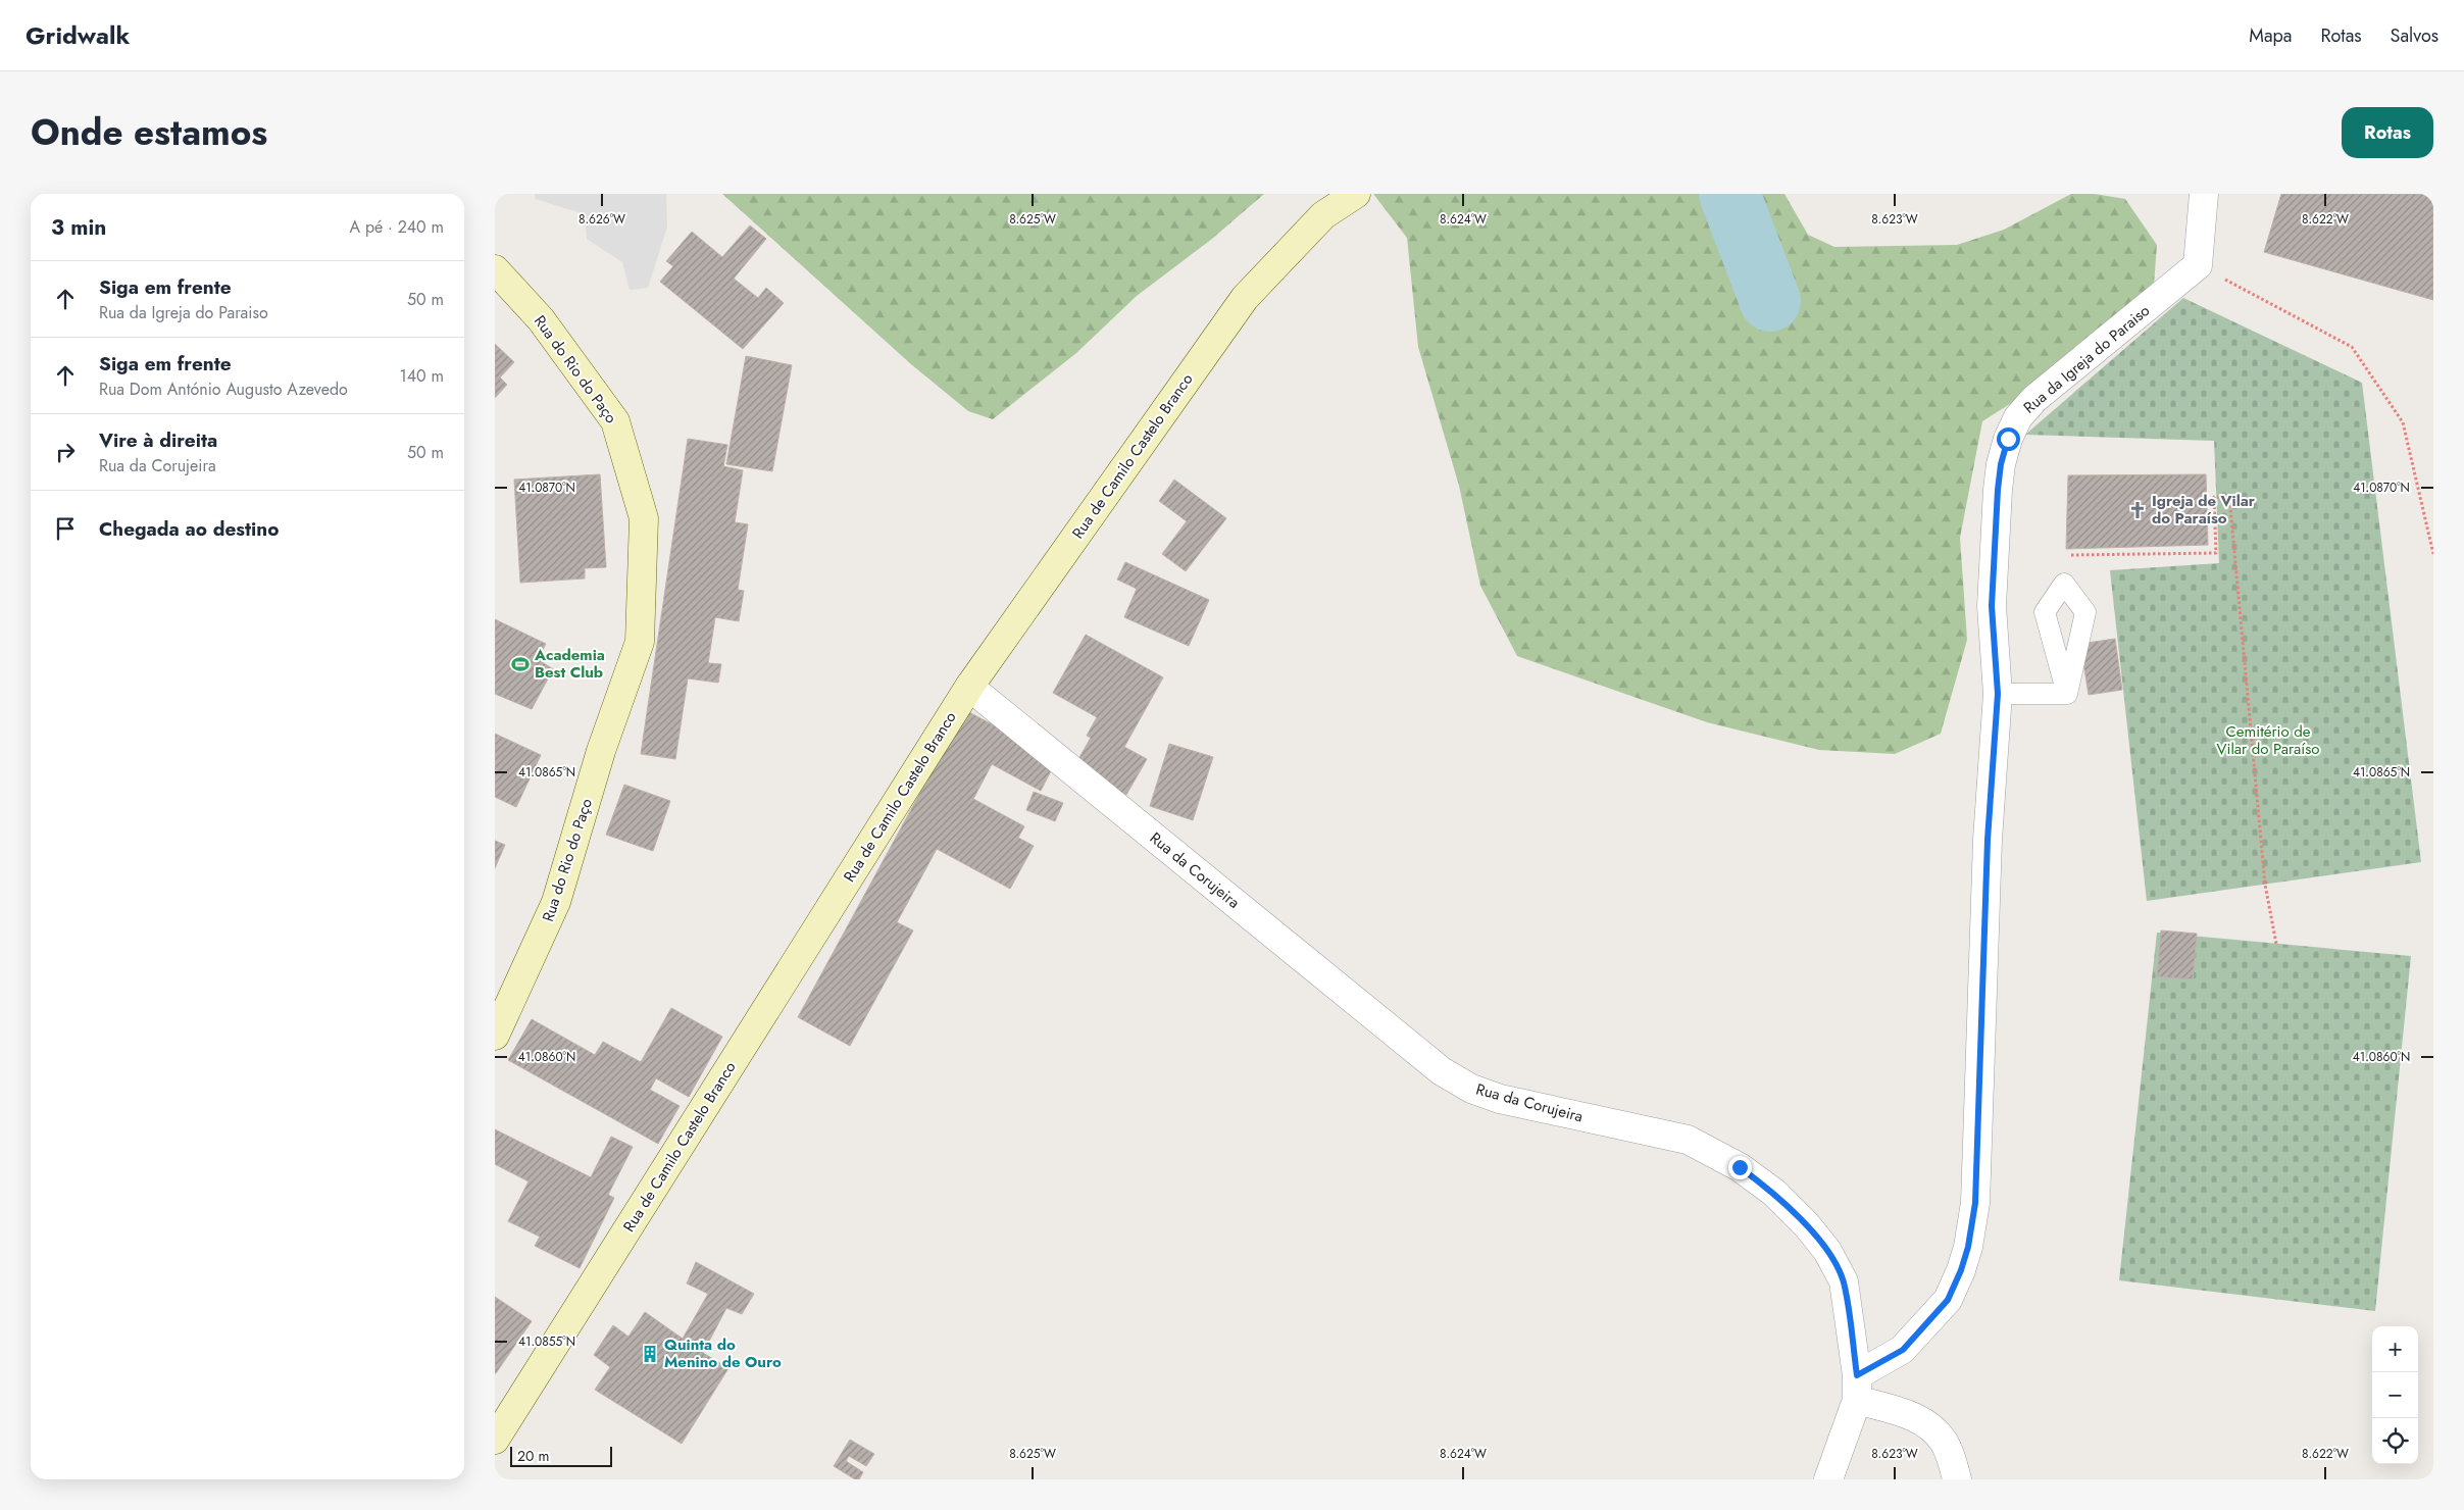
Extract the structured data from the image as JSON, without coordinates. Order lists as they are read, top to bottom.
{
  "streets": {
    "main road": ["Rua do Rio do Paço", "Rua de Camilo Castelo Branco"],
    "street": ["Rua da Igreja do Paraiso", "Rua da Corujeira"]
  },
  "crossings": [
    ["Rua da Igreja do Paraiso", "Rua da Corujeira"],
    ["Rua de Camilo Castelo Branco", "Rua da Corujeira"]
  ],
  "parks": ["Cemitério de Vilar do Paraíso"],
  "places": {
    "church": ["Igreja de Vilar do Paraíso"],
    "sports": ["Academia Best Club"],
    "building": ["Quinta do Menino de Ouro"]
  },
  "scale_bar": "20 m",
  "page": {
    "header": "Gridwalk",
    "nav": ["Mapa", "Rotas", "Salvos"],
    "title": "Onde estamos",
    "buttons": "Rotas",
    "heading": ["3 min", "A pé · 240 m"],
    "list": [
      ["Siga em frente", "Rua da Igreja do Paraiso", "50 m"],
      ["Siga em frente", "Rua Dom António Augusto Azevedo", "140 m"],
      ["Vire à direita", "Rua da Corujeira", "50 m"],
      "Chegada ao destino"
    ],
    "map_buttons": ["+", "−"],
    "scale": "20 m"
  },
  "coordinates": [
    "8.626°W",
    "8.625°W",
    "8.624°W",
    "8.623°W",
    "8.622°W",
    "41.0870°N",
    "41.0865°N",
    "41.0860°N",
    "41.0855°N"
  ]
}
